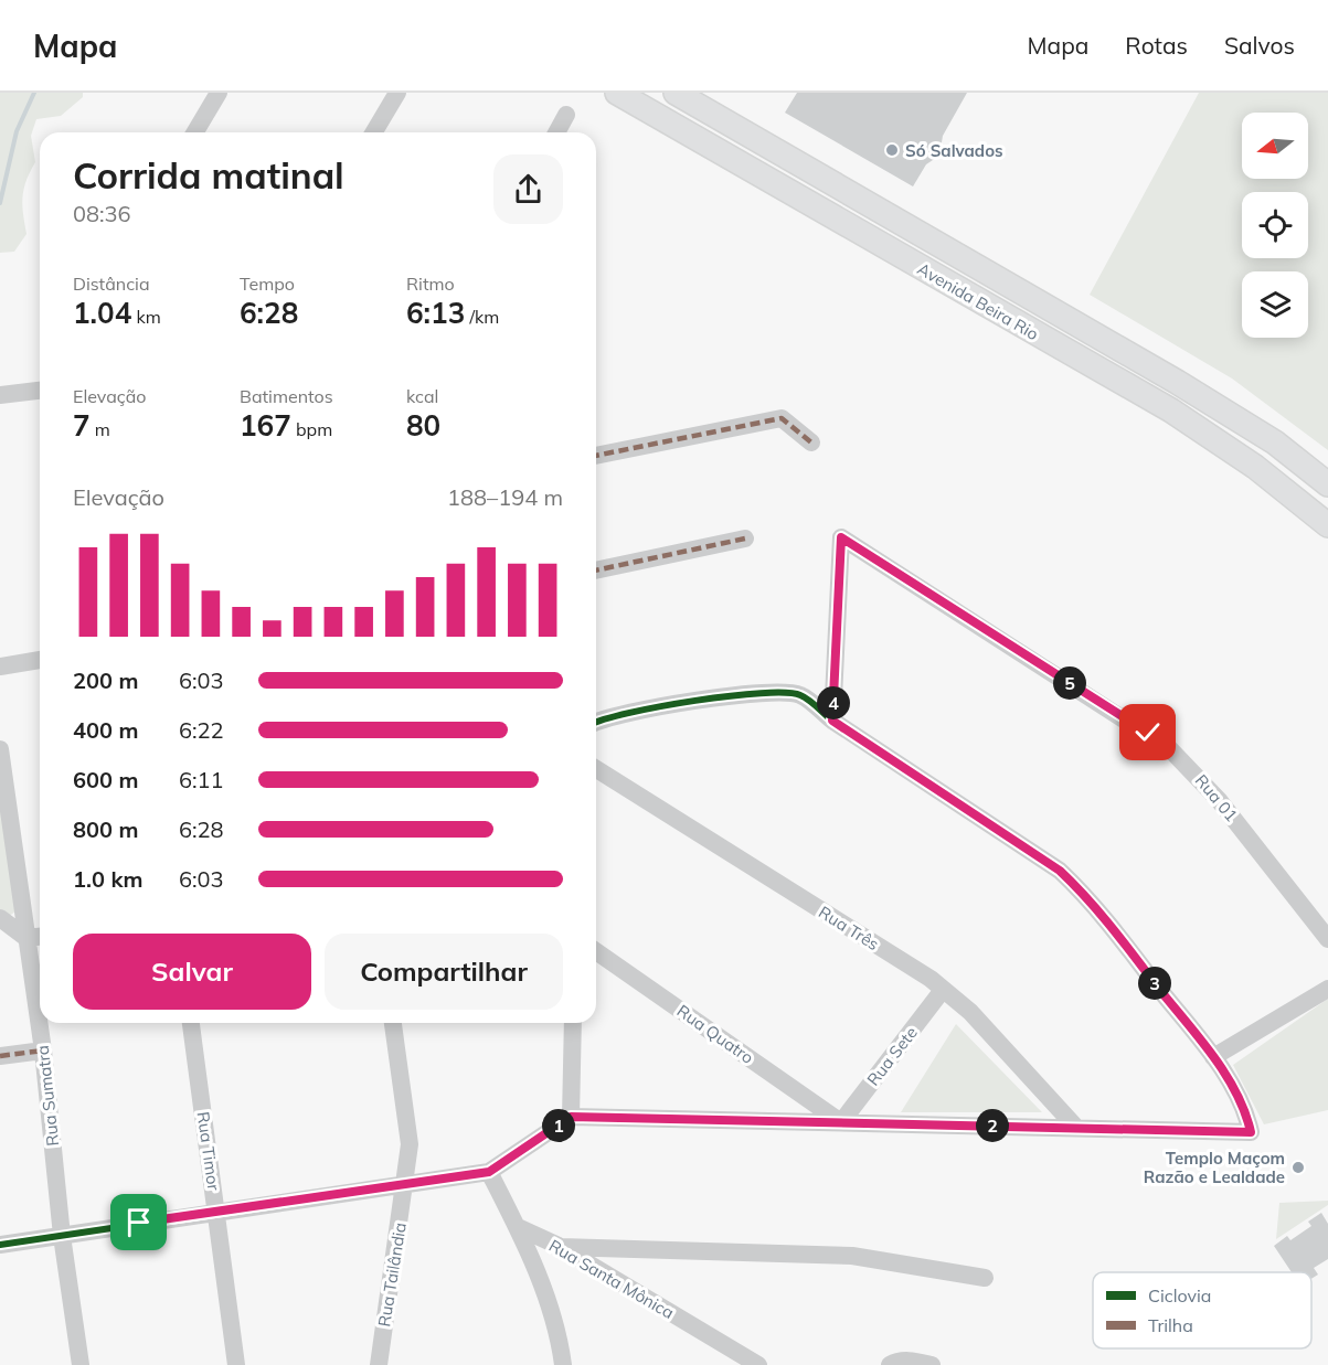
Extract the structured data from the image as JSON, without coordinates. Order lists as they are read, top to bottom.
{
  "streets": {
    "main road": ["Avenida Beira Rio"],
    "street": [
      "Rua 01",
      "Rua Três",
      "Rua Quatro",
      "Rua Sete",
      "Rua Sumatra",
      "Rua Timor",
      "Rua Tailândia",
      "Rua Santa Mônica"
    ]
  },
  "crossings": [
    ["Rua Três", "Rua Sete"],
    ["Rua Quatro", "Rua Sete"]
  ],
  "places": ["Só Salvados", "Templo Maçom Razão e Lealdade"],
  "legend": ["Ciclovia", "Trilha"],
  "north": "left",
  "page": {
    "header": "Mapa",
    "nav": ["Mapa", "Rotas", "Salvos"],
    "heading": ["Corrida matinal", "08:36"],
    "stats": [
      ["Distância", "1.04 km"],
      ["Tempo", "6:28"],
      ["Ritmo", "6:13 /km"],
      ["Elevação", "7 m"],
      ["Batimentos", "167 bpm"],
      ["kcal", "80"]
    ],
    "chart": ["Elevação", "188–194 m"],
    "list": [
      {
        "name": "200 m",
        "note": "6:03"
      },
      {
        "name": "400 m",
        "note": "6:22"
      },
      {
        "name": "600 m",
        "note": "6:11"
      },
      {
        "name": "800 m",
        "note": "6:28"
      },
      {
        "name": "1.0 km",
        "note": "6:03"
      }
    ],
    "pins": [
      "5",
      "4",
      "3",
      "1",
      "2"
    ],
    "buttons": ["Salvar", "Compartilhar"]
  }
}
